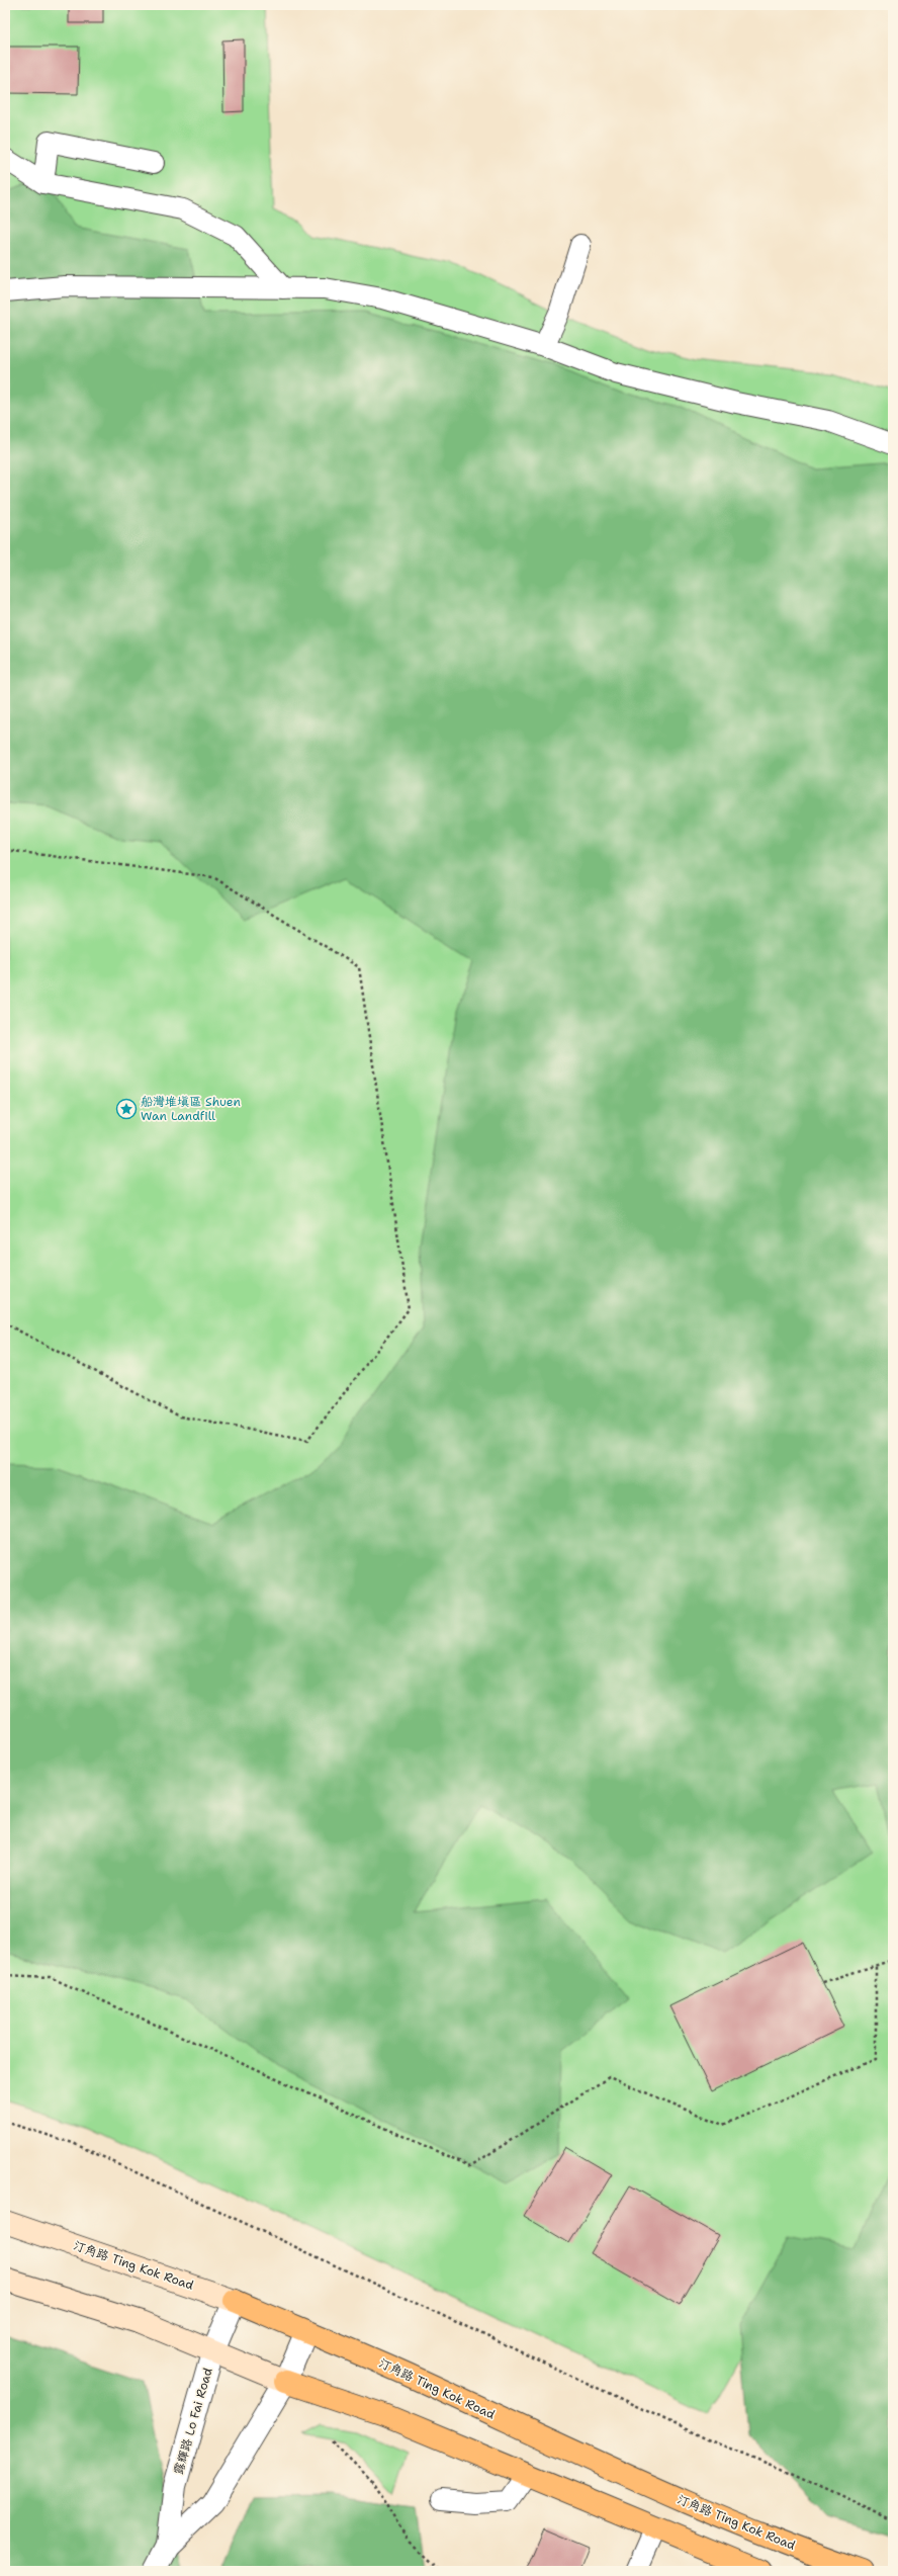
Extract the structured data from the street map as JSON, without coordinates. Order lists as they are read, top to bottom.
{
  "streets": {
    "main road": ["汀角路 Ting Kok Road"],
    "street": ["露輝路 Lo Fai Road"]
  },
  "crossings": [
    ["汀角路 Ting Kok Road", "露輝路 Lo Fai Road"]
  ],
  "places": {
    "place": ["船灣堆填區 Shuen Wan Landfill"]
  }
}
